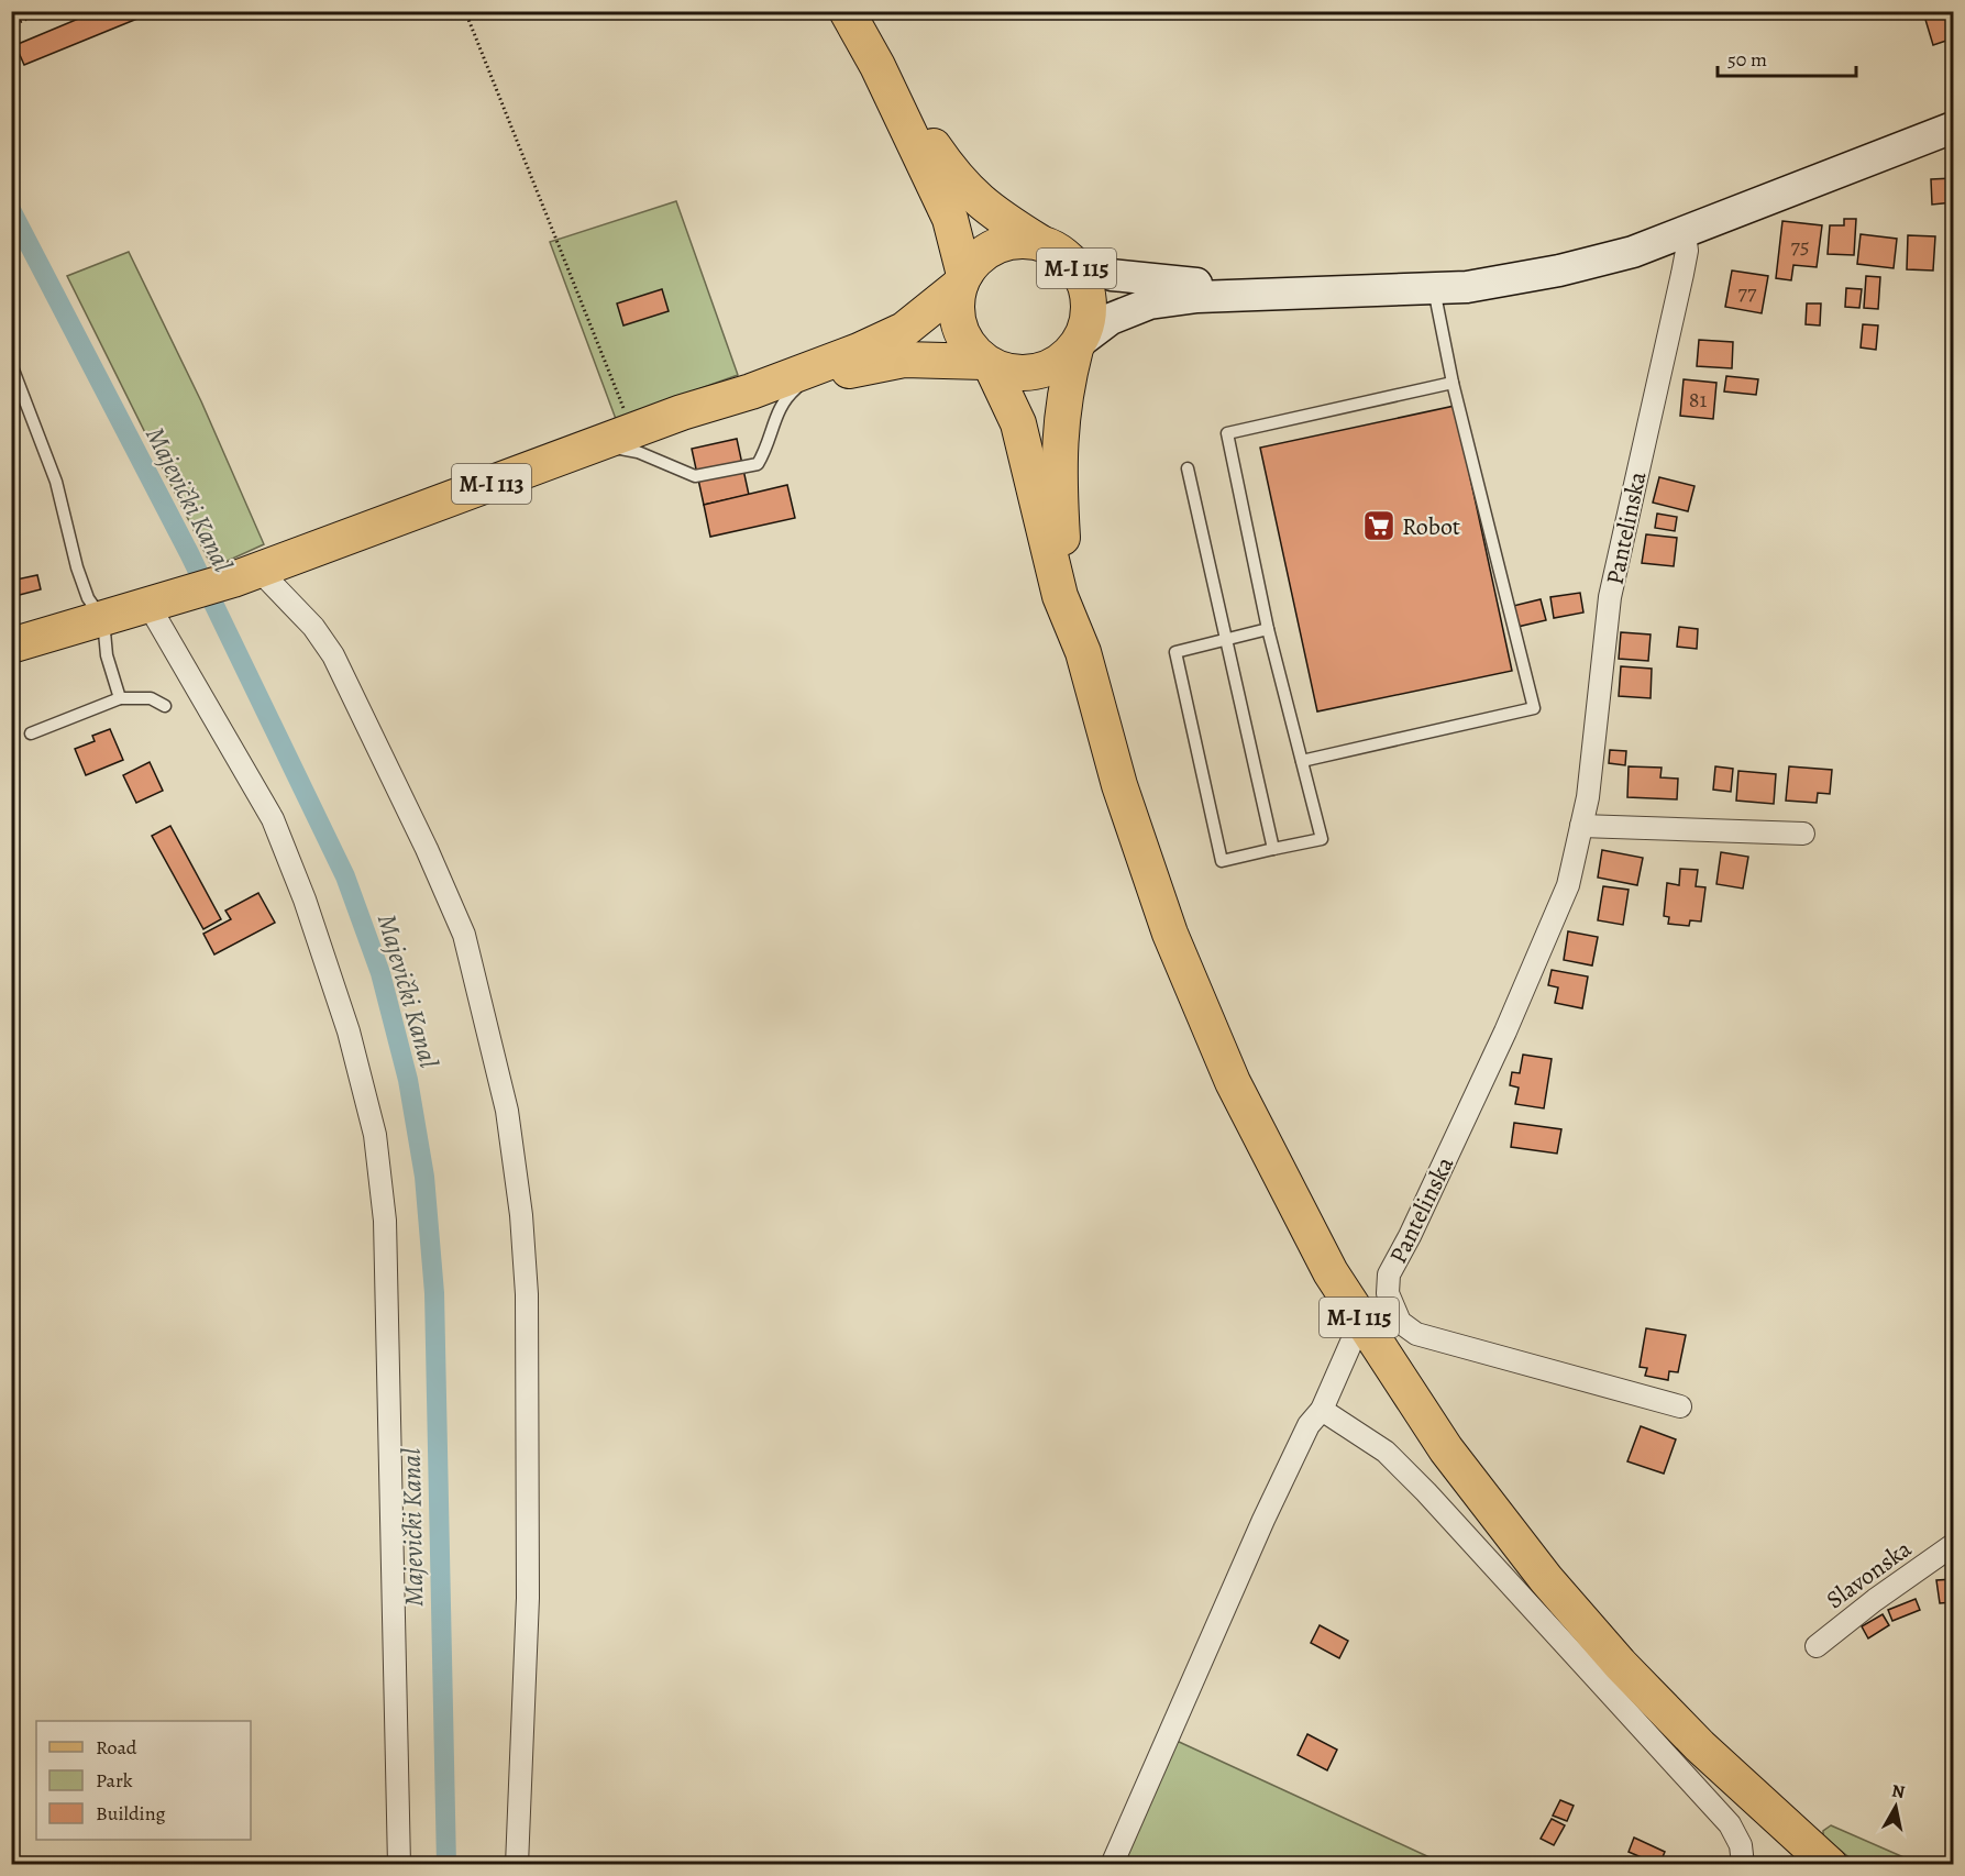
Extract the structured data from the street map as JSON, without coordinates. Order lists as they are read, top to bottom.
{
  "streets": {
    "main road": ["M-I 115", "M-I 113"],
    "street": ["Pantelinska", "Slavonska"]
  },
  "crossings": [
    ["M-I 115", "M-I 113"]
  ],
  "water": ["Majevički Kanal"],
  "places": {
    "supermarket": ["Robot"]
  },
  "house_numbers": ["75", "77", "81"],
  "legend": ["Road", "Park", "Building"],
  "scale_bar": "50 m",
  "north": "top"
}
